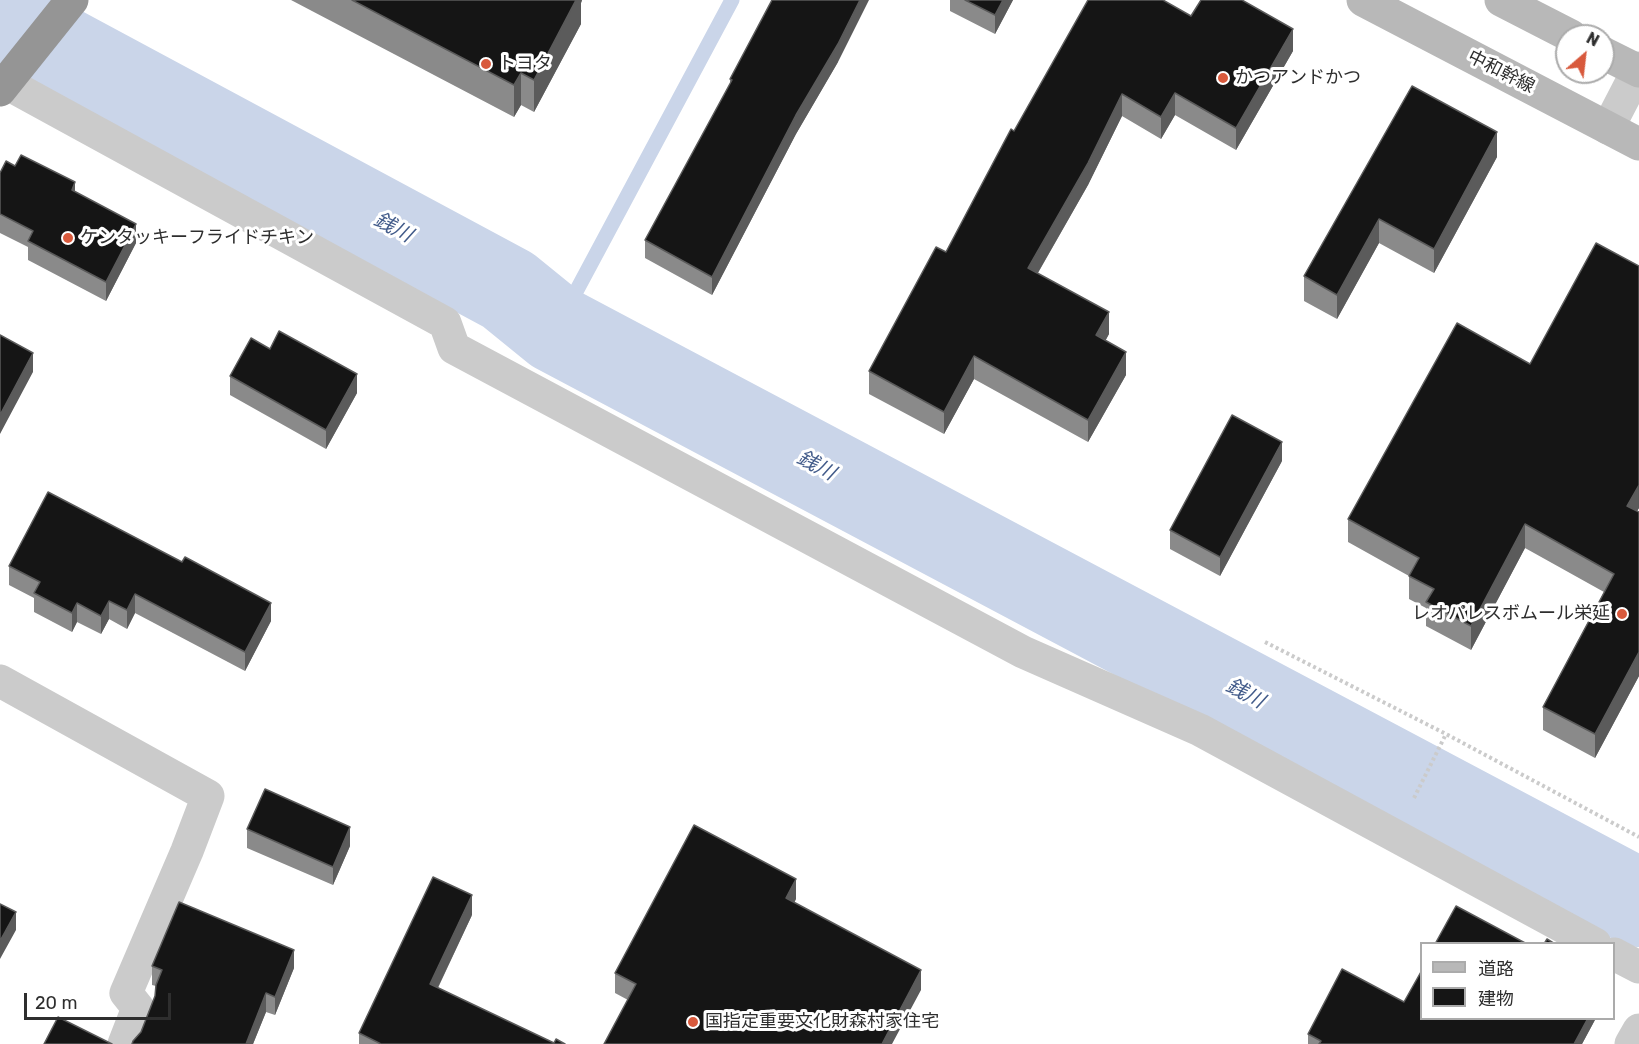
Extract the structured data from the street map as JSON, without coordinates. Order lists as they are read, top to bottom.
{
  "streets": {
    "main road": ["中和幹線"]
  },
  "water": ["銭川"],
  "places": [
    "トヨタ",
    "かつアンドかつ",
    "ケンタッキーフライドチキン",
    "レオパレスボムール栄延",
    "国指定重要文化財森村家住宅"
  ],
  "legend": ["道路", "建物"],
  "scale_bar": "20 m",
  "north": "top right"
}
